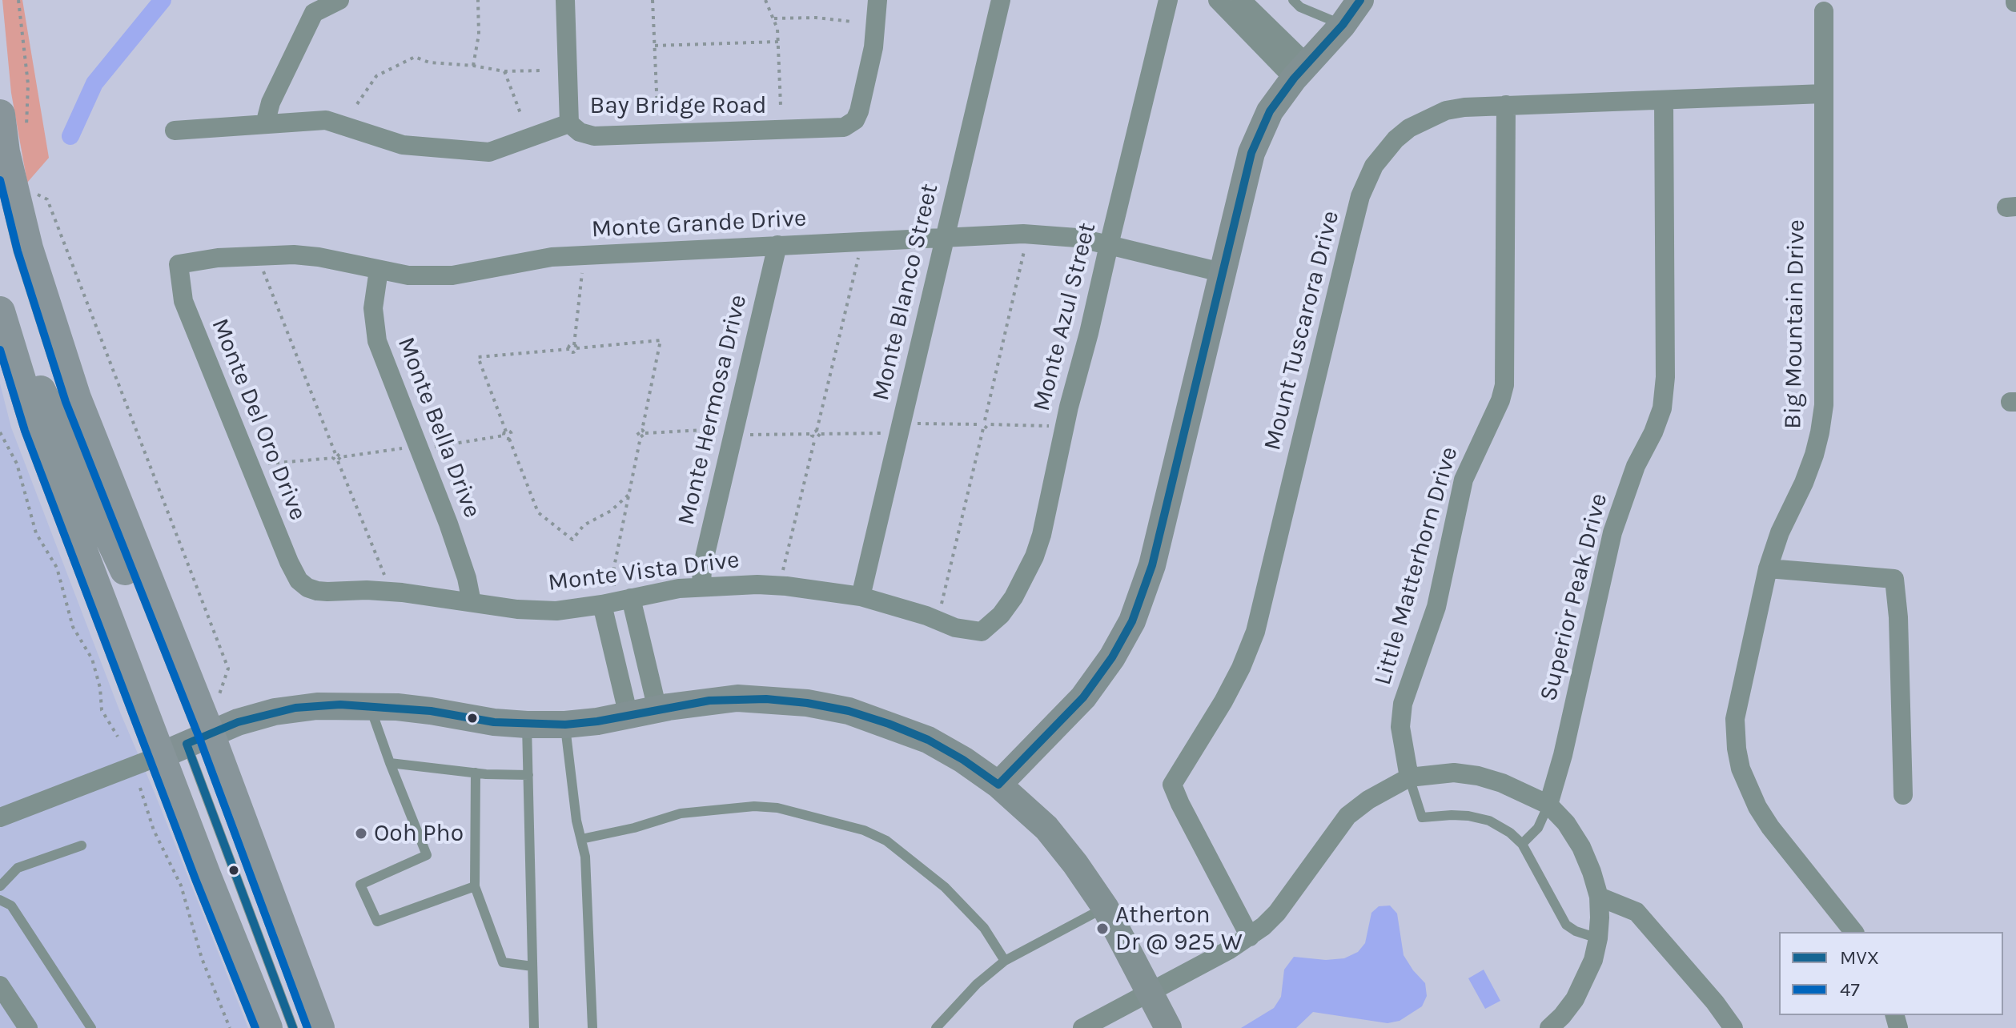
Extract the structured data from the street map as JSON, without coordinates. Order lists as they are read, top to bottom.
{
  "streets": {
    "street": [
      "Bay Bridge Road",
      "Monte Grande Drive",
      "Monte Blanco Street",
      "Monte Azul Street",
      "Big Mountain Drive",
      "Mount Tuscarora Drive",
      "Monte Hermosa Drive",
      "Monte Del Oro Drive",
      "Monte Bella Drive",
      "Little Matterhorn Drive",
      "Monte Vista Drive",
      "Superior Peak Drive"
    ]
  },
  "crossings": [
    ["Monte Grande Drive", "Monte Blanco Street"],
    ["Monte Grande Drive", "Monte Azul Street"],
    ["Monte Grande Drive", "Monte Hermosa Drive"],
    ["Monte Grande Drive", "Monte Del Oro Drive"],
    ["Monte Grande Drive", "Monte Bella Drive"],
    ["Monte Blanco Street", "Monte Vista Drive"],
    ["Monte Azul Street", "Monte Vista Drive"],
    ["Big Mountain Drive", "Mount Tuscarora Drive"],
    ["Mount Tuscarora Drive", "Little Matterhorn Drive"],
    ["Mount Tuscarora Drive", "Superior Peak Drive"],
    ["Monte Hermosa Drive", "Monte Vista Drive"],
    ["Monte Del Oro Drive", "Monte Vista Drive"],
    ["Monte Bella Drive", "Monte Vista Drive"]
  ],
  "places": ["Ooh Pho", "Atherton Dr @ 925 W"],
  "lines": ["transit line MVX", "transit line 47"],
  "legend": ["MVX", "47"]
}
